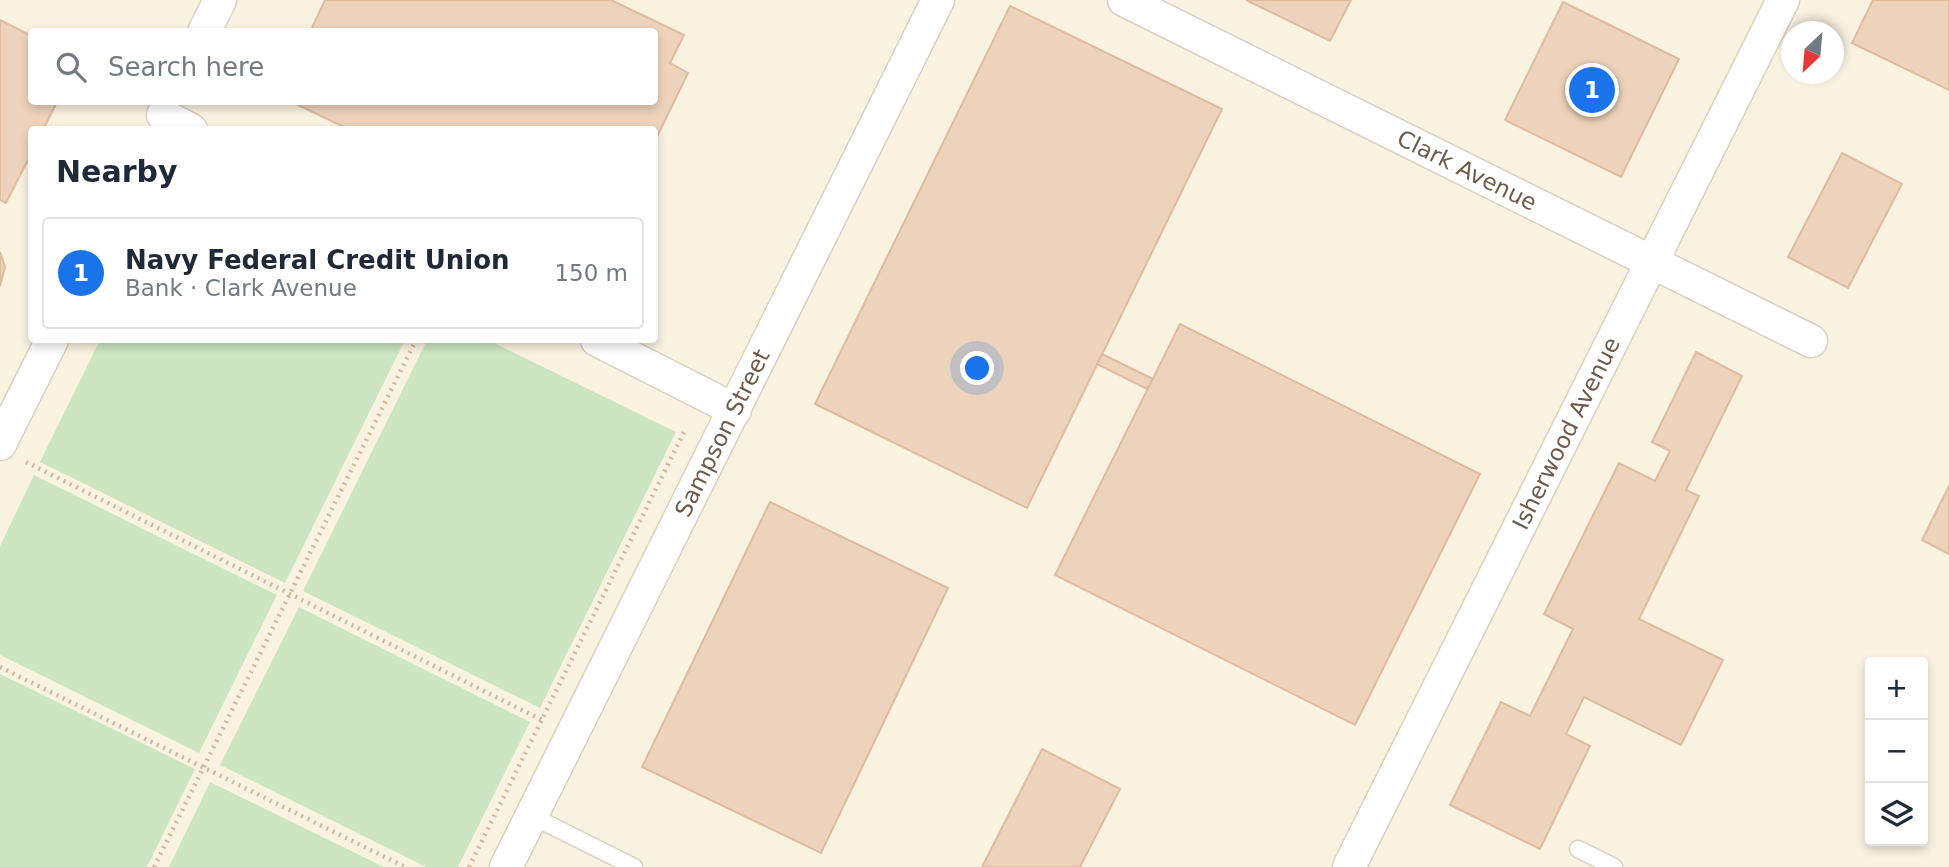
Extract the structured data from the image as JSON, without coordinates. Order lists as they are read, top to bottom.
{
  "streets": {
    "street": ["Clark Avenue", "Isherwood Avenue", "Sampson Street"]
  },
  "crossings": [
    ["Clark Avenue", "Isherwood Avenue"]
  ],
  "north": "bottom left",
  "page": {
    "search": "Search here",
    "pins": "1",
    "heading": "Nearby",
    "list": [
      {
        "mark": "1",
        "name": "Navy Federal Credit Union",
        "note": "Bank · Clark Avenue",
        "value": "150 m"
      }
    ],
    "map_buttons": ["+", "−"]
  }
}
